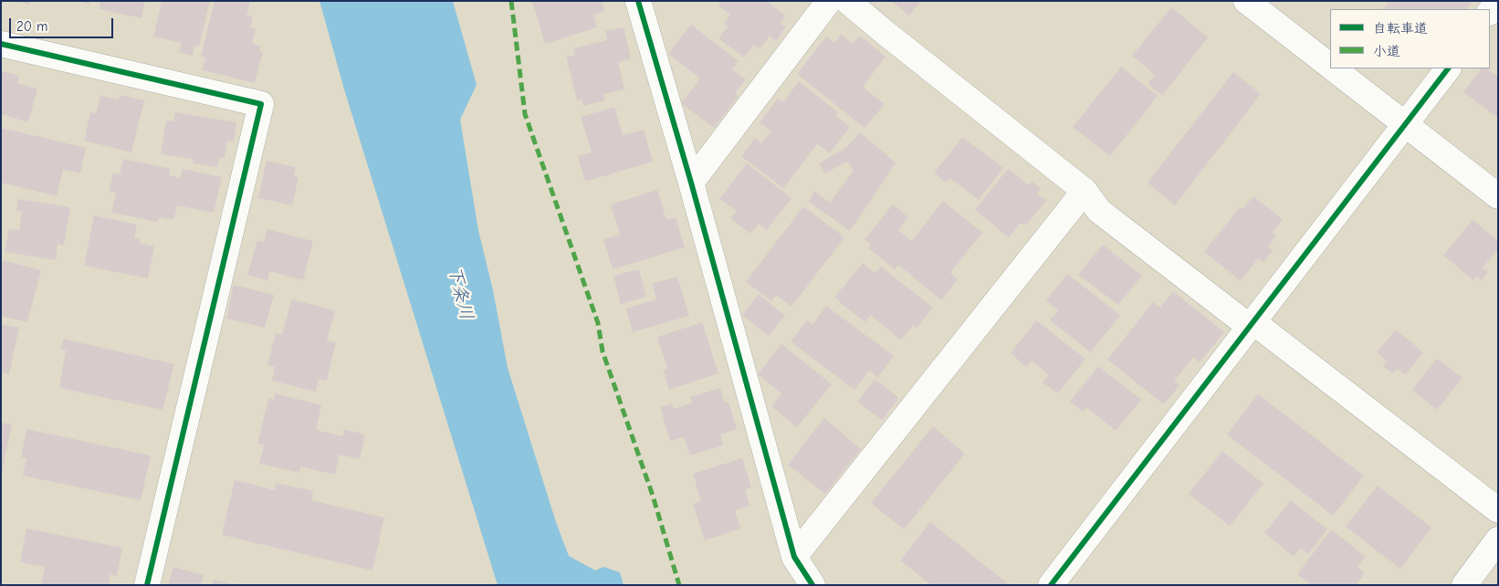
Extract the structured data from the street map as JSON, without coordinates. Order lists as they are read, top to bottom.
{
  "water": ["下条川"],
  "legend": ["自転車道", "小道"],
  "scale_bar": "20 m"
}
